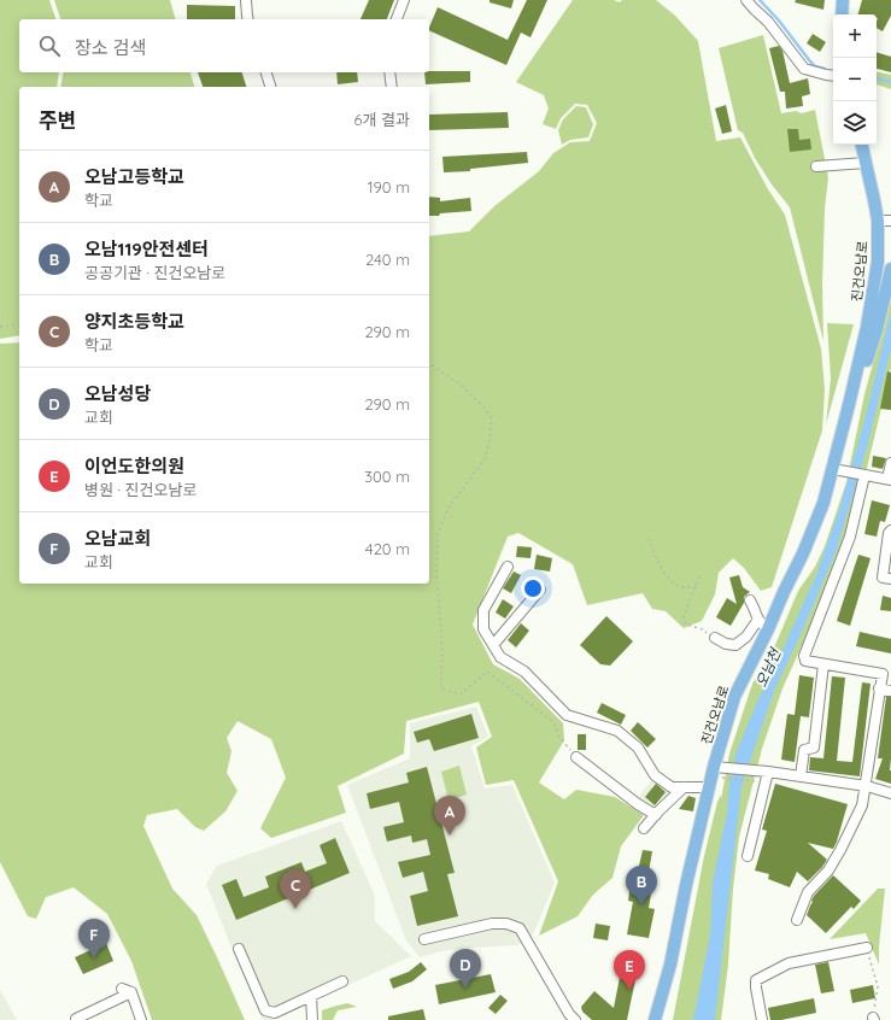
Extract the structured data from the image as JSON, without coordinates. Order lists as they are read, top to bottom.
{
  "streets": {
    "main road": ["진건오남로"]
  },
  "water": ["오남천"],
  "page": {
    "map_buttons": ["+", "−"],
    "search": "장소 검색",
    "heading": ["주변", "6개 결과"],
    "list": [
      {
        "mark": "A",
        "name": "오남고등학교",
        "note": "학교",
        "value": "190 m"
      },
      {
        "mark": "B",
        "name": "오남119안전센터",
        "note": "공공기관 · 진건오남로",
        "value": "240 m"
      },
      {
        "mark": "C",
        "name": "양지초등학교",
        "note": "학교",
        "value": "290 m"
      },
      {
        "mark": "D",
        "name": "오남성당",
        "note": "교회",
        "value": "290 m"
      },
      {
        "mark": "E",
        "name": "이언도한의원",
        "note": "병원 · 진건오남로",
        "value": "300 m"
      },
      {
        "mark": "F",
        "name": "오남교회",
        "note": "교회",
        "value": "420 m"
      }
    ],
    "pins": [
      "A",
      "B",
      "C",
      "F",
      "D",
      "E"
    ]
  }
}
